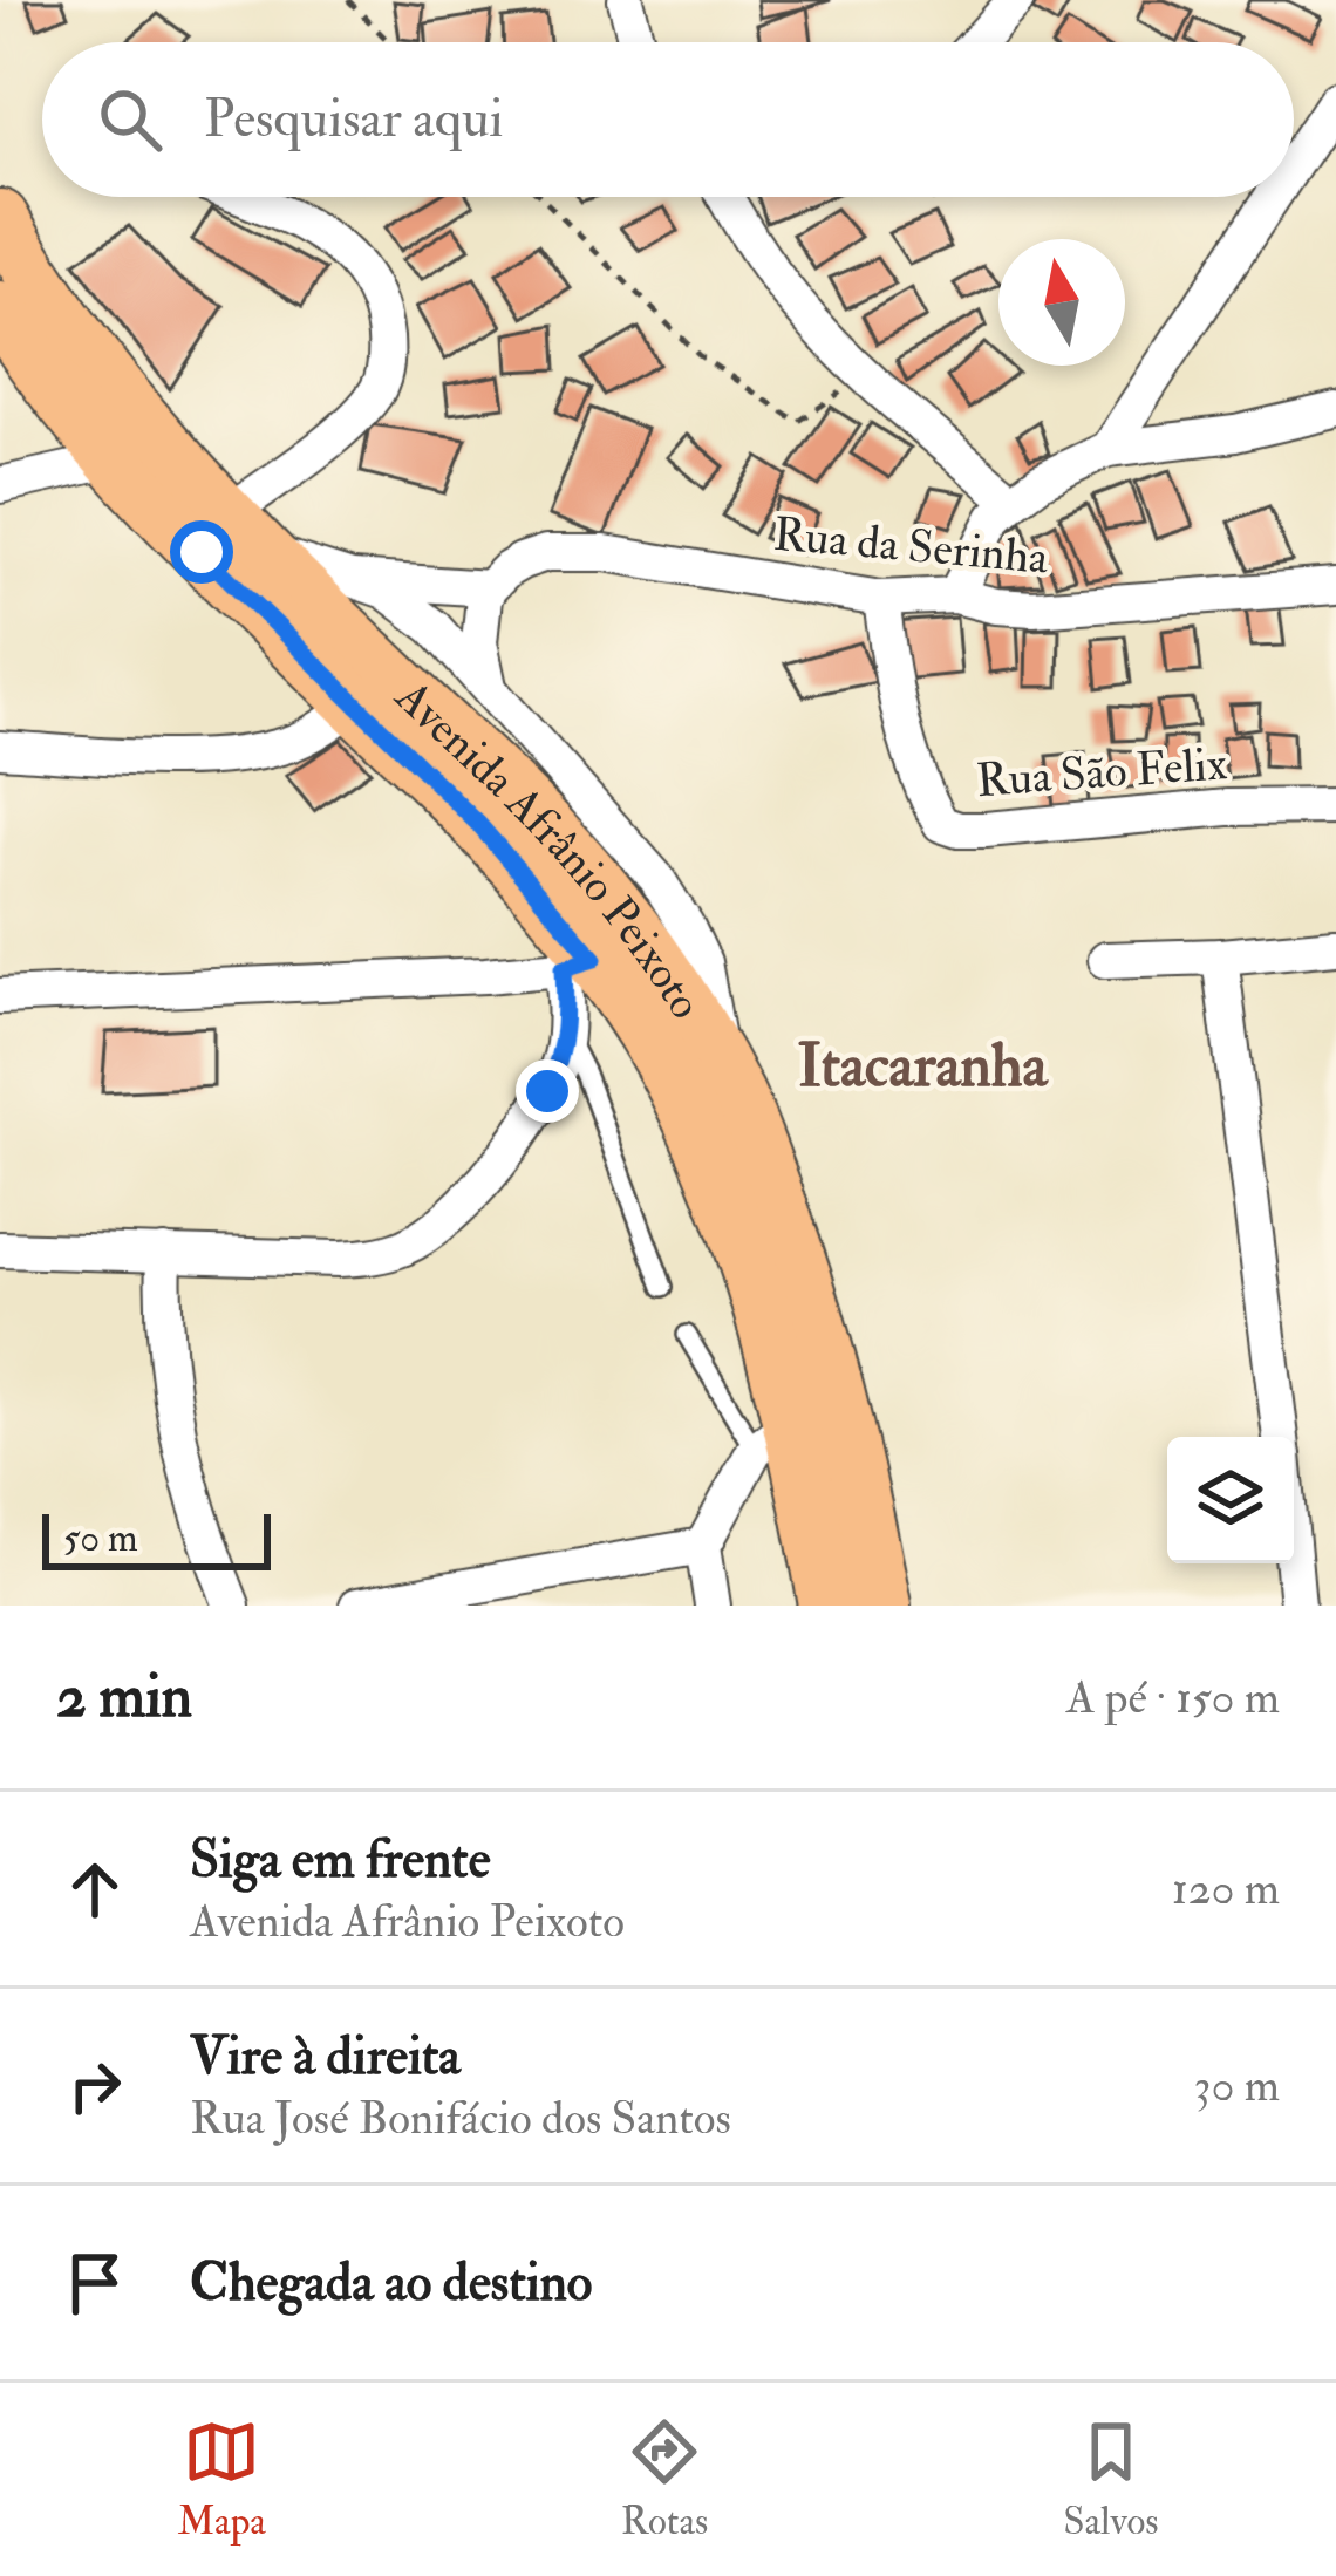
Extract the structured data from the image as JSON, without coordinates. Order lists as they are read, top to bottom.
{
  "streets": {
    "main road": ["Avenida Afrânio Peixoto"],
    "street": ["Rua da Serinha", "Rua São Felix"]
  },
  "crossings": [
    ["Rua da Serinha", "Rua São Felix"]
  ],
  "districts": ["Itacaranha"],
  "scale_bar": "50 m",
  "north": "top",
  "page": {
    "search": "Pesquisar aqui",
    "scale": "50 m",
    "heading": ["2 min", "A pé · 150 m"],
    "list": [
      ["Siga em frente", "Avenida Afrânio Peixoto", "120 m"],
      ["Vire à direita", "Rua José Bonifácio dos Santos", "30 m"],
      "Chegada ao destino"
    ],
    "nav": ["Mapa", "Rotas", "Salvos"]
  }
}
